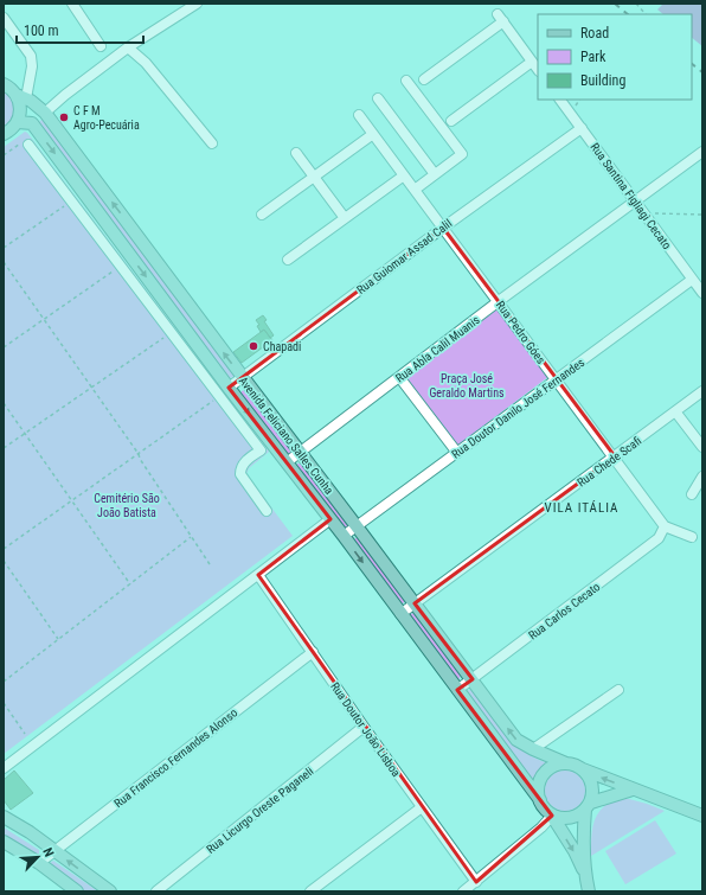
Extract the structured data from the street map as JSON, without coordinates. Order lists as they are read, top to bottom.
{
  "streets": {
    "main road": ["Avenida Feliciano Salles Cunha"],
    "street": [
      "Rua Santina Figliagi Cecato",
      "Rua Guiomar Assad Calil",
      "Rua Pedro Góes",
      "Rua Abla Calil Muanis",
      "Rua Doutor Danilo José Fernandes",
      "Rua Chede Scafi",
      "Rua Carlos Cecato",
      "Rua Doutor João Lisboa",
      "Rua Francisco Fernandes Alonso",
      "Rua Licurgo Oreste Paganeli"
    ]
  },
  "crossings": [
    ["Rua Santina Figliagi Cecato", "Rua Guiomar Assad Calil"],
    ["Rua Santina Figliagi Cecato", "Rua Abla Calil Muanis"],
    ["Rua Santina Figliagi Cecato", "Rua Doutor Danilo José Fernandes"],
    ["Rua Guiomar Assad Calil", "Rua Pedro Góes"],
    ["Rua Guiomar Assad Calil", "Avenida Feliciano Salles Cunha"],
    ["Rua Pedro Góes", "Rua Abla Calil Muanis"],
    ["Rua Pedro Góes", "Rua Doutor Danilo José Fernandes"],
    ["Rua Pedro Góes", "Rua Chede Scafi"],
    ["Rua Pedro Góes", "Rua Carlos Cecato"],
    ["Rua Abla Calil Muanis", "Avenida Feliciano Salles Cunha"],
    ["Rua Doutor Danilo José Fernandes", "Avenida Feliciano Salles Cunha"],
    ["Avenida Feliciano Salles Cunha", "Rua Chede Scafi"],
    ["Avenida Feliciano Salles Cunha", "Rua Carlos Cecato"],
    ["Rua Doutor João Lisboa", "Rua Francisco Fernandes Alonso"],
    ["Rua Doutor João Lisboa", "Rua Licurgo Oreste Paganeli"]
  ],
  "districts": ["VILA ITÁLIA"],
  "parks": ["Praça José Geraldo Martins", "Cemitério São João Batista"],
  "places": ["C F M Agro-Pecuária", "Chapadi"],
  "legend": ["Road", "Park", "Building"],
  "scale_bar": "100 m",
  "north": "top right"
}
